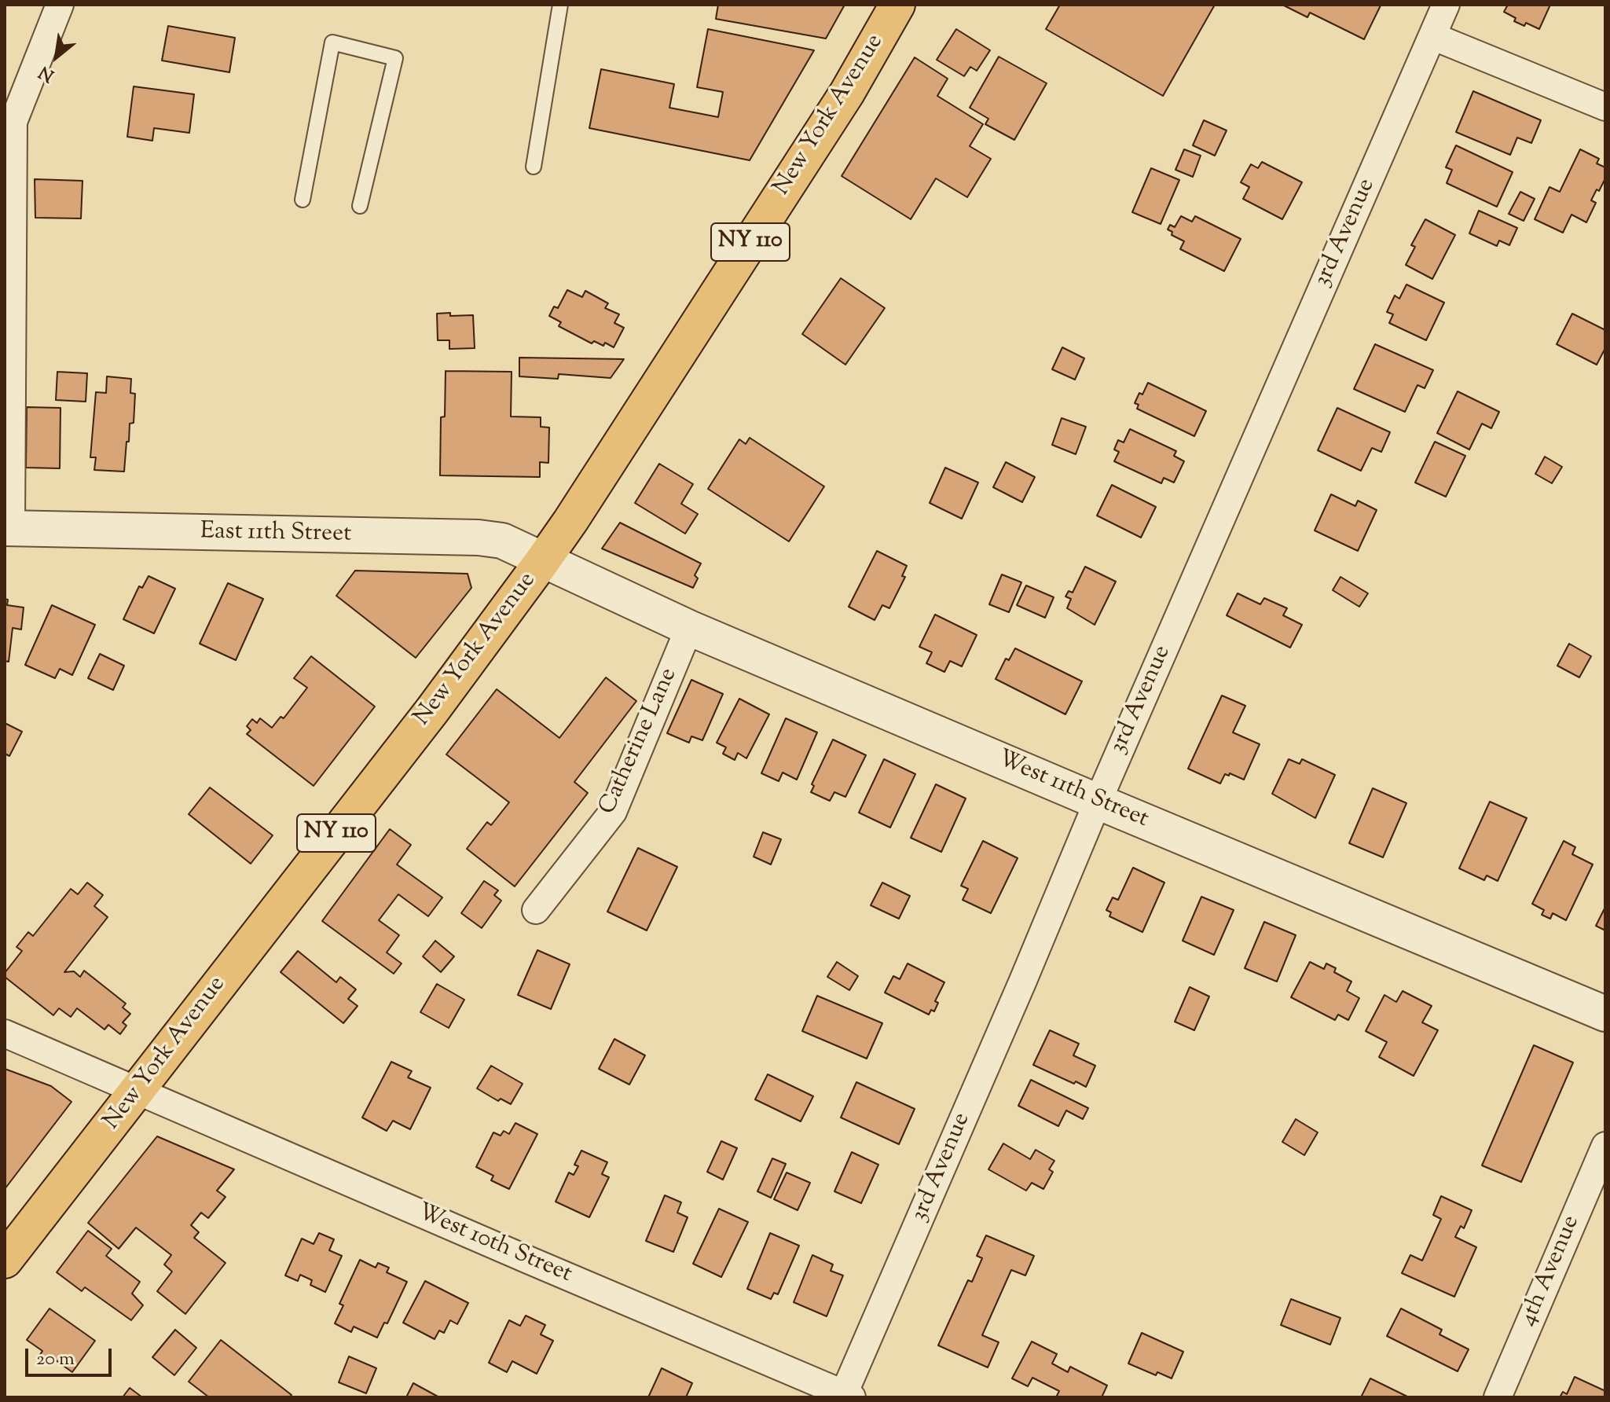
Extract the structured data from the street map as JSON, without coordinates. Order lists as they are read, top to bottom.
{
  "streets": {
    "main road": ["New York Avenue", "NY 110"],
    "street": [
      "3rd Avenue",
      "East 11th Street",
      "Catherine Lane",
      "West 11th Street",
      "West 10th Street",
      "4th Avenue"
    ]
  },
  "crossings": [
    ["New York Avenue", "East 11th Street"],
    ["New York Avenue", "West 11th Street"],
    ["New York Avenue", "West 10th Street"],
    ["3rd Avenue", "West 11th Street"],
    ["3rd Avenue", "West 10th Street"],
    ["East 11th Street", "West 11th Street"],
    ["Catherine Lane", "West 11th Street"]
  ],
  "scale_bar": "20 m",
  "north": "bottom left"
}
